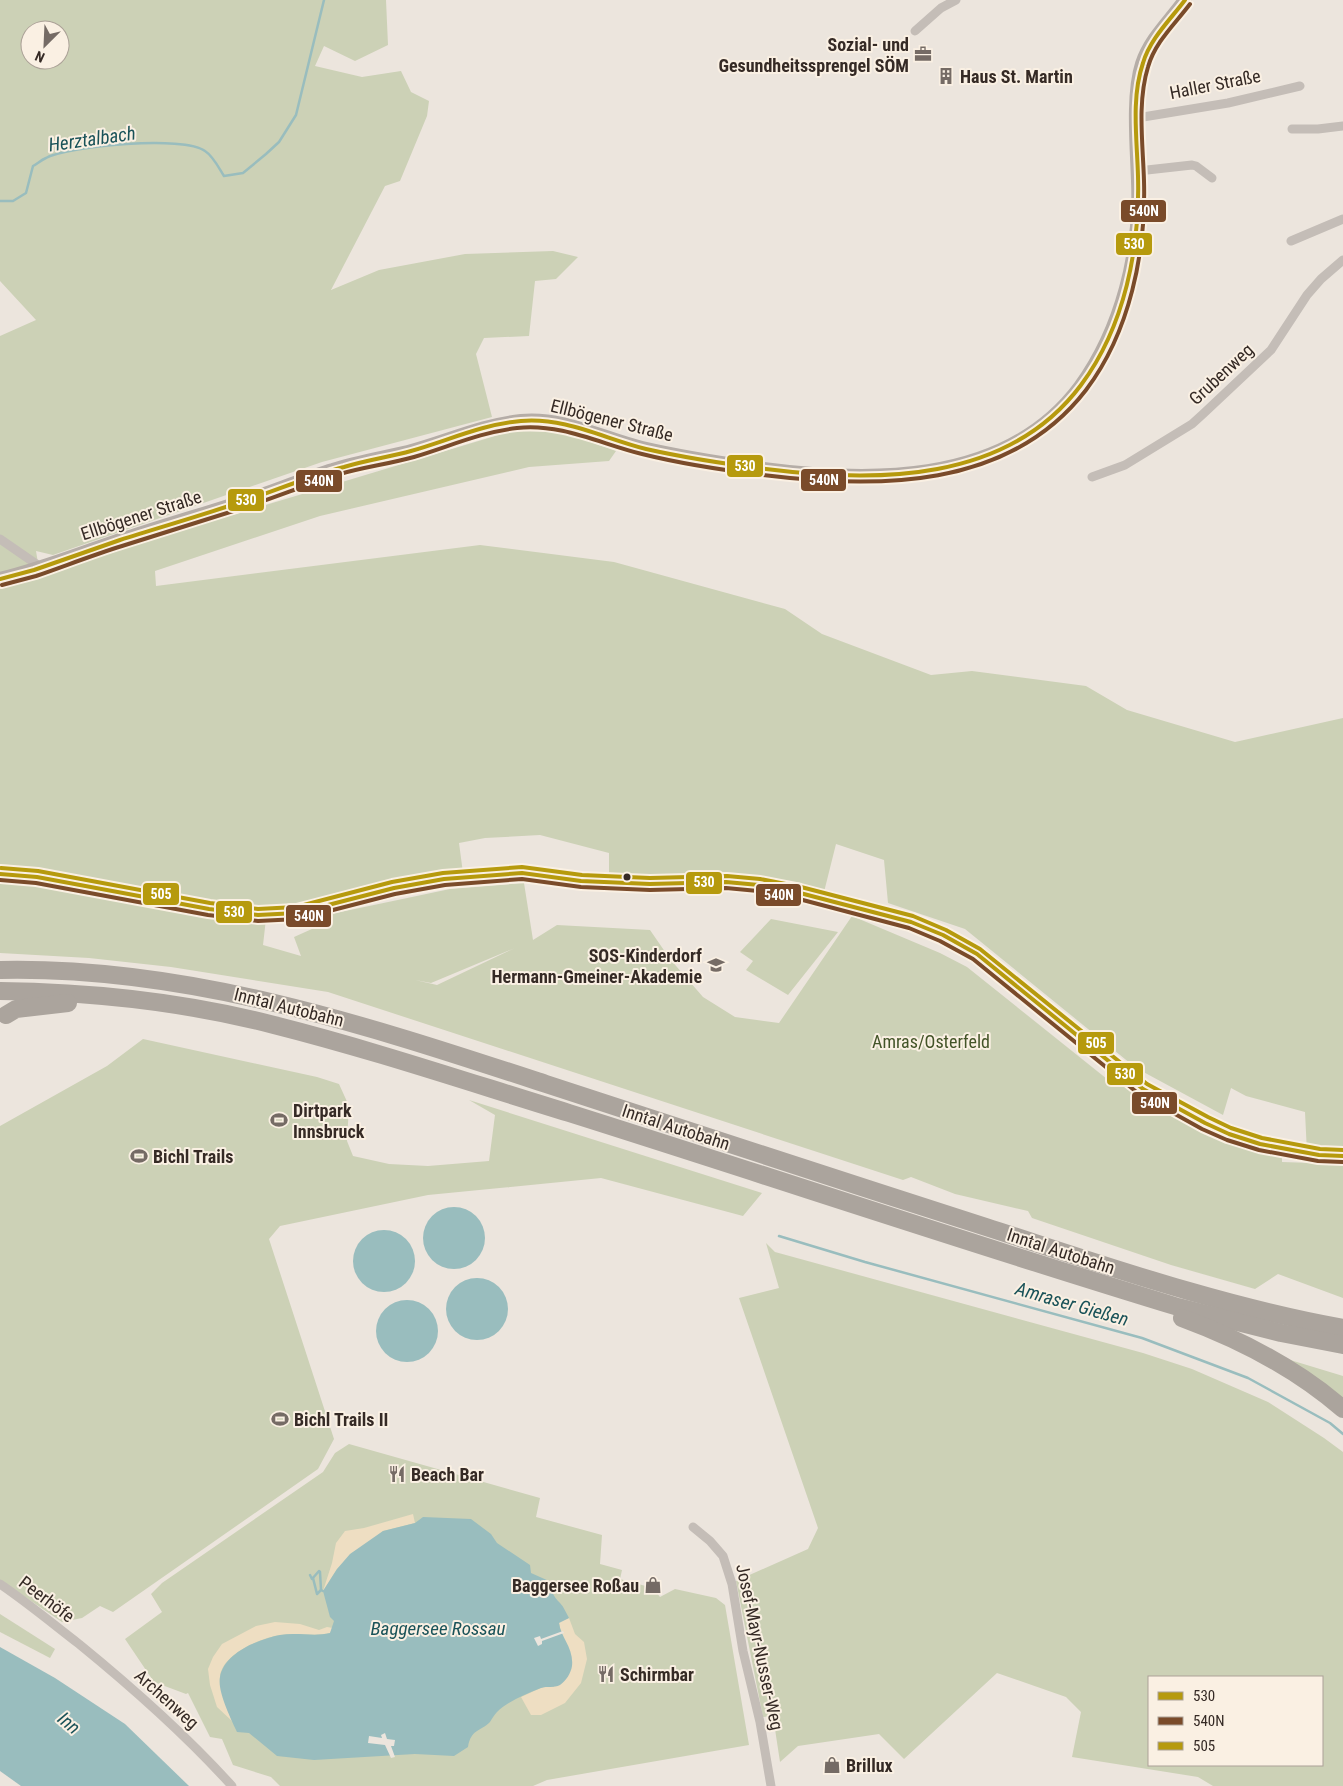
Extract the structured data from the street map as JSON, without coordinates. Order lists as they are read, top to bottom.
{
  "streets": {
    "highway": ["Inntal Autobahn"],
    "main road": ["Ellbögener Straße"],
    "street": [
      "Haller Straße",
      "Grubenweg",
      "Peerhöfe",
      "Josef-Mayr-Nusser-Weg",
      "Archenweg"
    ]
  },
  "crossings": [
    ["Peerhöfe", "Archenweg"]
  ],
  "water": [
    "Herztalbach",
    "Amraser Gießen",
    "Baggersee Rossau",
    "Inn"
  ],
  "parks": ["Amras/Osterfeld"],
  "places": {
    "office": ["Sozial- und Gesundheitssprengel SÖM"],
    "building": ["Haus St. Martin"],
    "school or university": ["SOS-Kinderdorf Hermann-Gmeiner-Akademie"],
    "sports": ["Dirtpark Innsbruck", "Bichl Trails", "Bichl Trails II"],
    "restaurant": ["Beach Bar", "Schirmbar"],
    "shop": ["Baggersee Roßau", "Brillux"]
  },
  "lines": ["transit line 530", "transit line 540N", "transit line 505"],
  "legend": ["530", "540N", "505"],
  "north": "bottom left"
}
